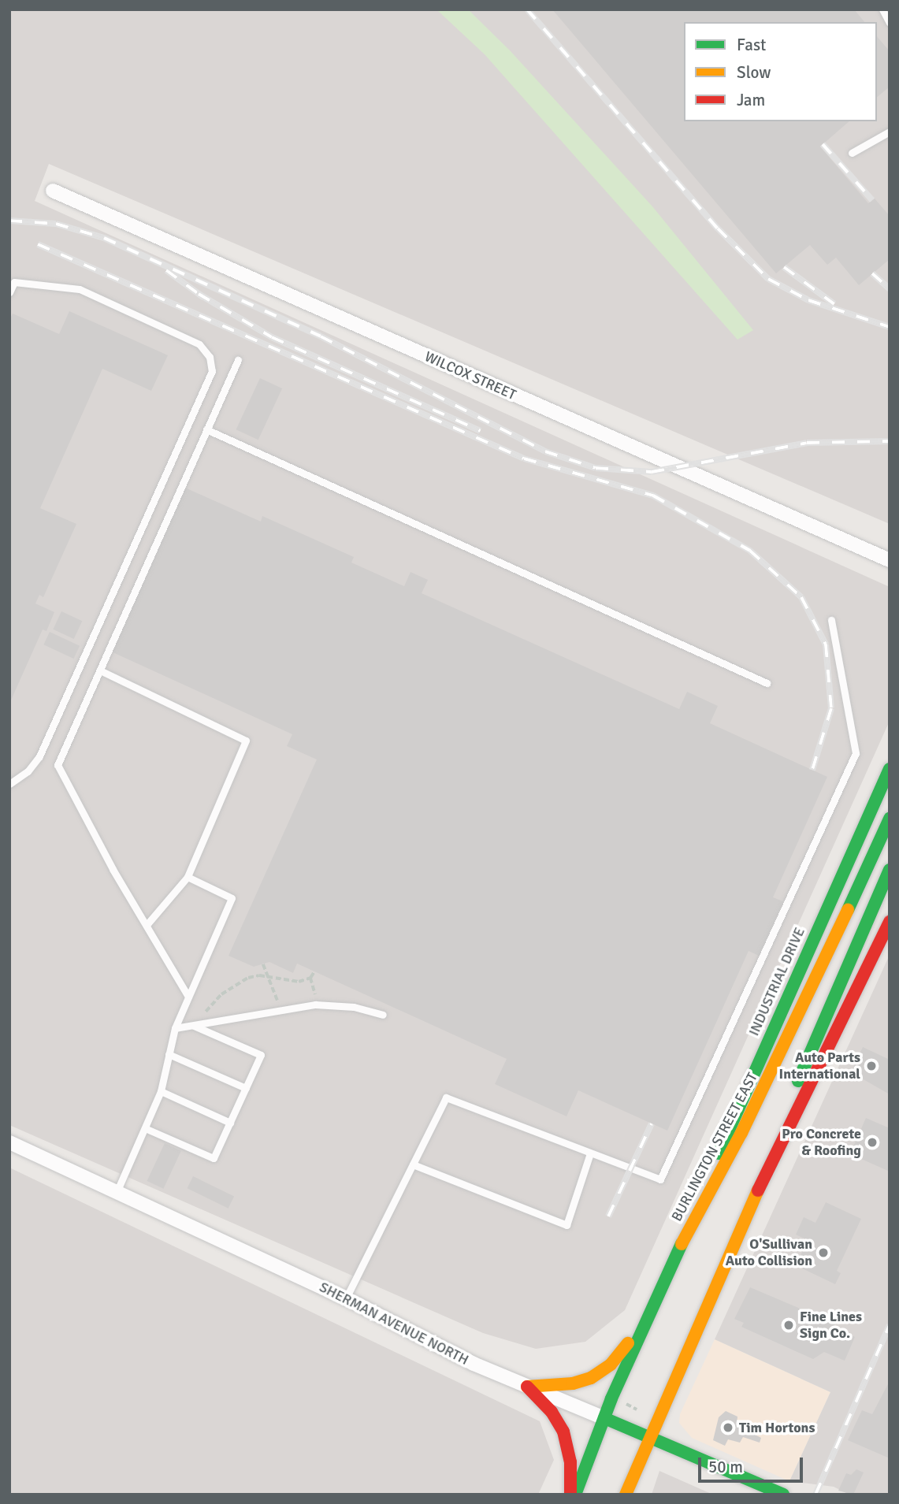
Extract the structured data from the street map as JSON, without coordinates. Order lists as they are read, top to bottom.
{
  "streets": {
    "main road": ["INDUSTRIAL DRIVE", "BURLINGTON STREET EAST", "SHERMAN AVENUE NORTH"],
    "street": ["WILCOX STREET"]
  },
  "crossings": [
    ["INDUSTRIAL DRIVE", "BURLINGTON STREET EAST"],
    ["BURLINGTON STREET EAST", "SHERMAN AVENUE NORTH"]
  ],
  "places": [
    "Auto Parts International",
    "Pro Concrete & Roofing",
    "O'Sullivan Auto Collision",
    "Fine Lines Sign Co.",
    "Tim Hortons"
  ],
  "legend": ["Fast", "Slow", "Jam"],
  "scale_bar": "50 m"
}
